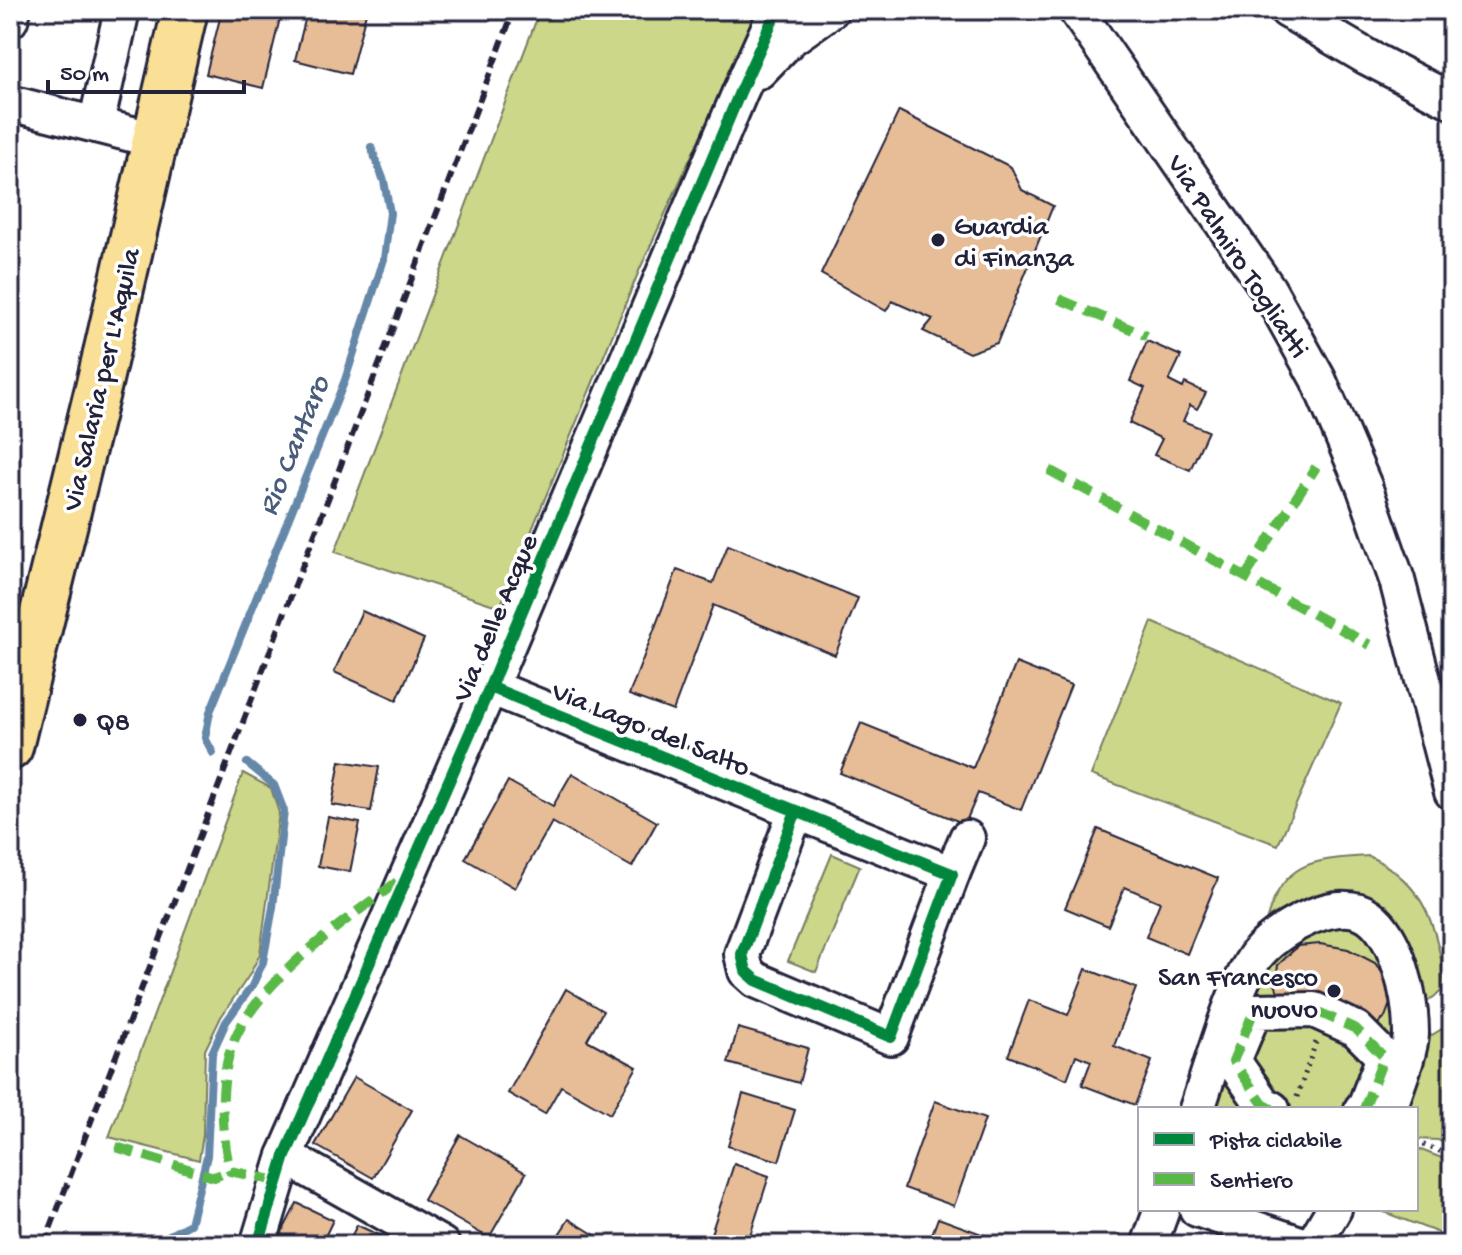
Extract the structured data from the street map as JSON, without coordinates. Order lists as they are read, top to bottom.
{
  "streets": {
    "main road": ["Via Salaria per L'Aquila"],
    "street": ["Via Palmiro Togliatti", "Via delle Acque", "Via Lago del Salto"]
  },
  "crossings": [
    ["Via delle Acque", "Via Lago del Salto"]
  ],
  "water": ["Rio Cantaro"],
  "places": ["Guardia di Finanza", "Q8", "San Francesco nuovo"],
  "legend": ["Pista ciclabile", "Sentiero"],
  "scale_bar": "50 m"
}
